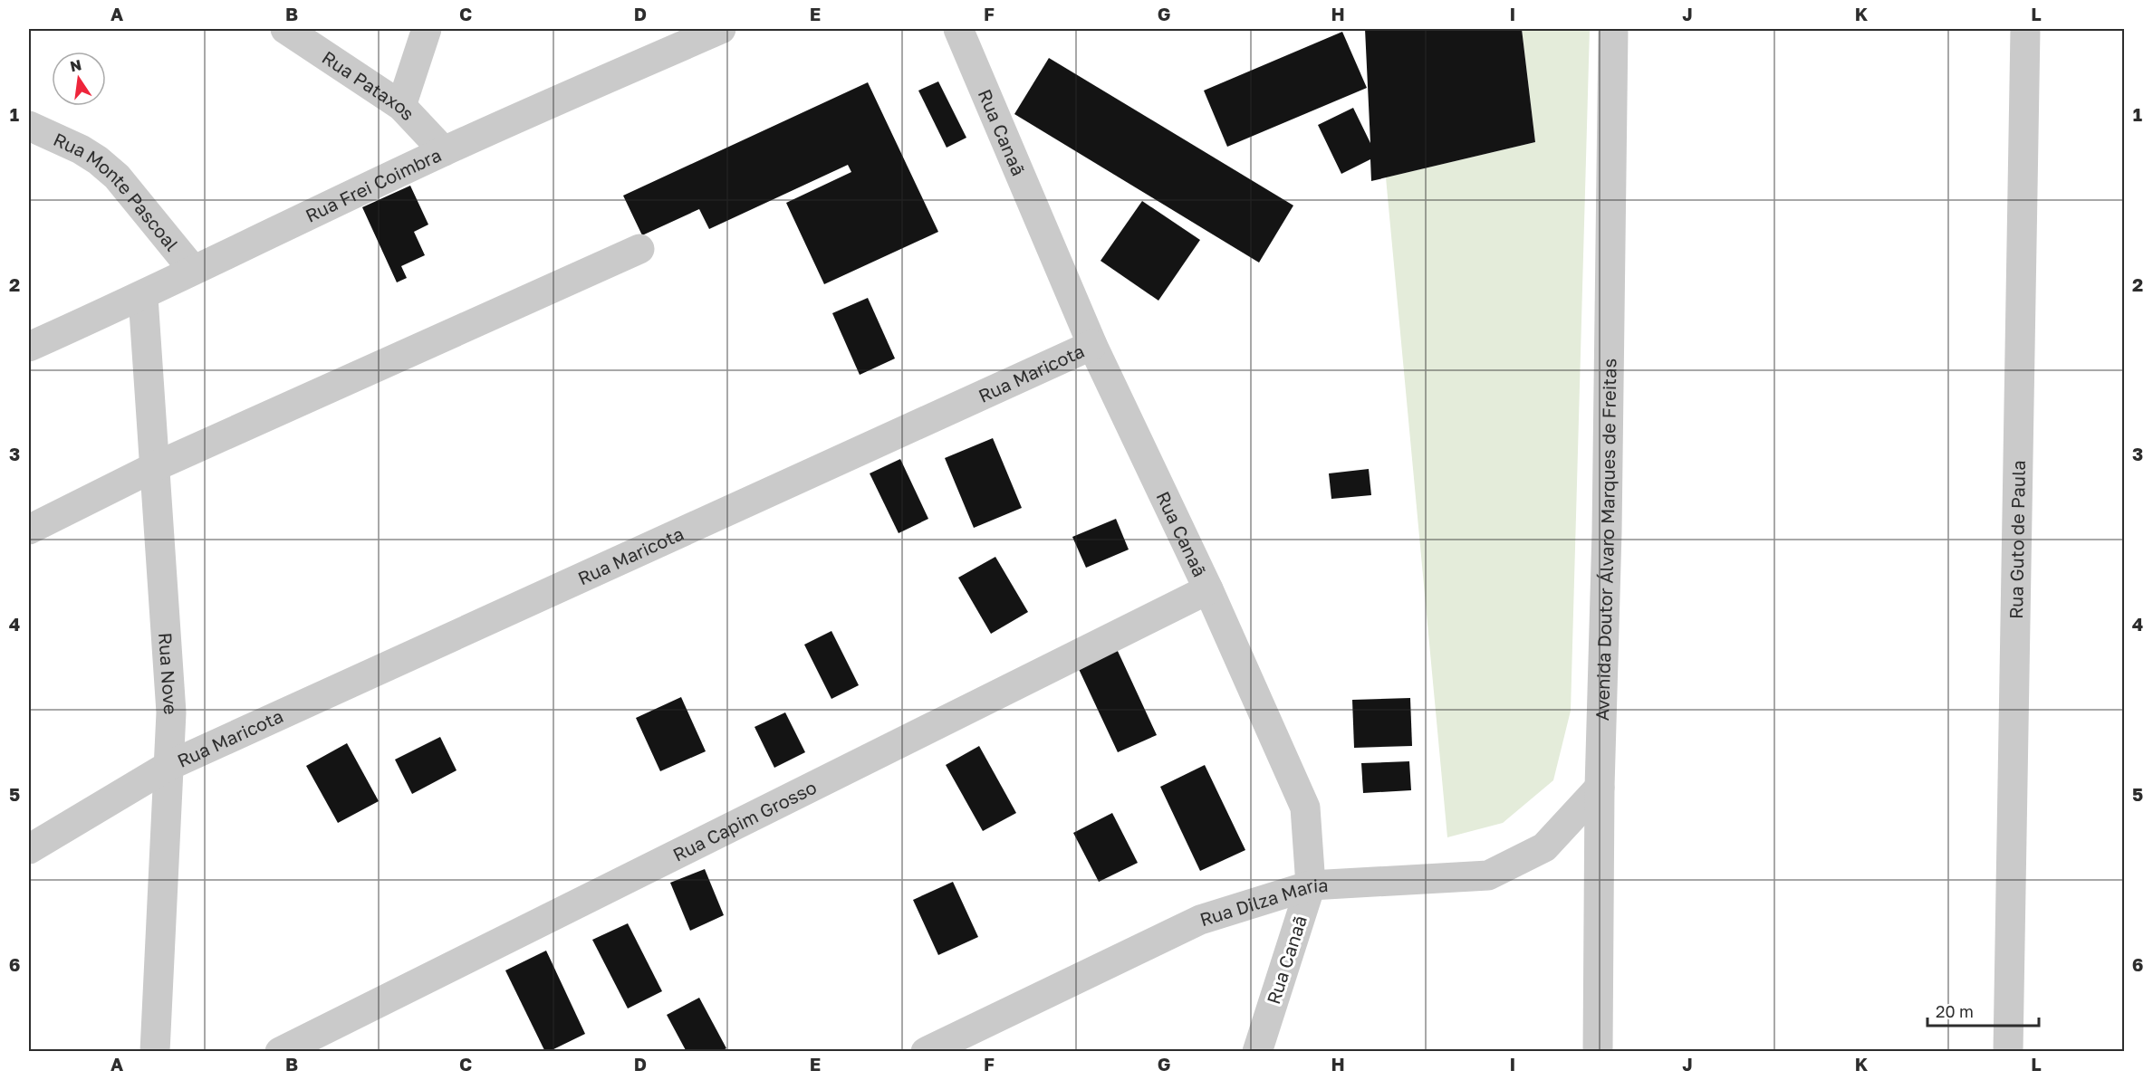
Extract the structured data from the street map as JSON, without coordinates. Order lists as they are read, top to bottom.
{
  "streets": {
    "street": [
      "Rua Pataxos",
      "Rua Canaã",
      "Rua Frei Coimbra",
      "Rua Monte Pascoal",
      "Rua Maricota",
      "Avenida Doutor Álvaro Marques de Freitas",
      "Rua Guto de Paula",
      "Rua Nove",
      "Rua Capim Grosso",
      "Rua Dilza Maria"
    ]
  },
  "crossings": [
    ["Rua Pataxos", "Rua Frei Coimbra"],
    ["Rua Canaã", "Rua Maricota"],
    ["Rua Canaã", "Rua Capim Grosso"],
    ["Rua Canaã", "Rua Dilza Maria"],
    ["Rua Frei Coimbra", "Rua Monte Pascoal"],
    ["Rua Frei Coimbra", "Rua Nove"],
    ["Rua Maricota", "Rua Nove"],
    ["Avenida Doutor Álvaro Marques de Freitas", "Rua Dilza Maria"]
  ],
  "scale_bar": "20 m",
  "north": "top",
  "grid": {
    "columns": [
      "A",
      "B",
      "C",
      "D",
      "E",
      "F",
      "G",
      "H",
      "I",
      "J",
      "K",
      "L"
    ],
    "rows": [
      "1",
      "2",
      "3",
      "4",
      "5",
      "6"
    ]
  }
}
